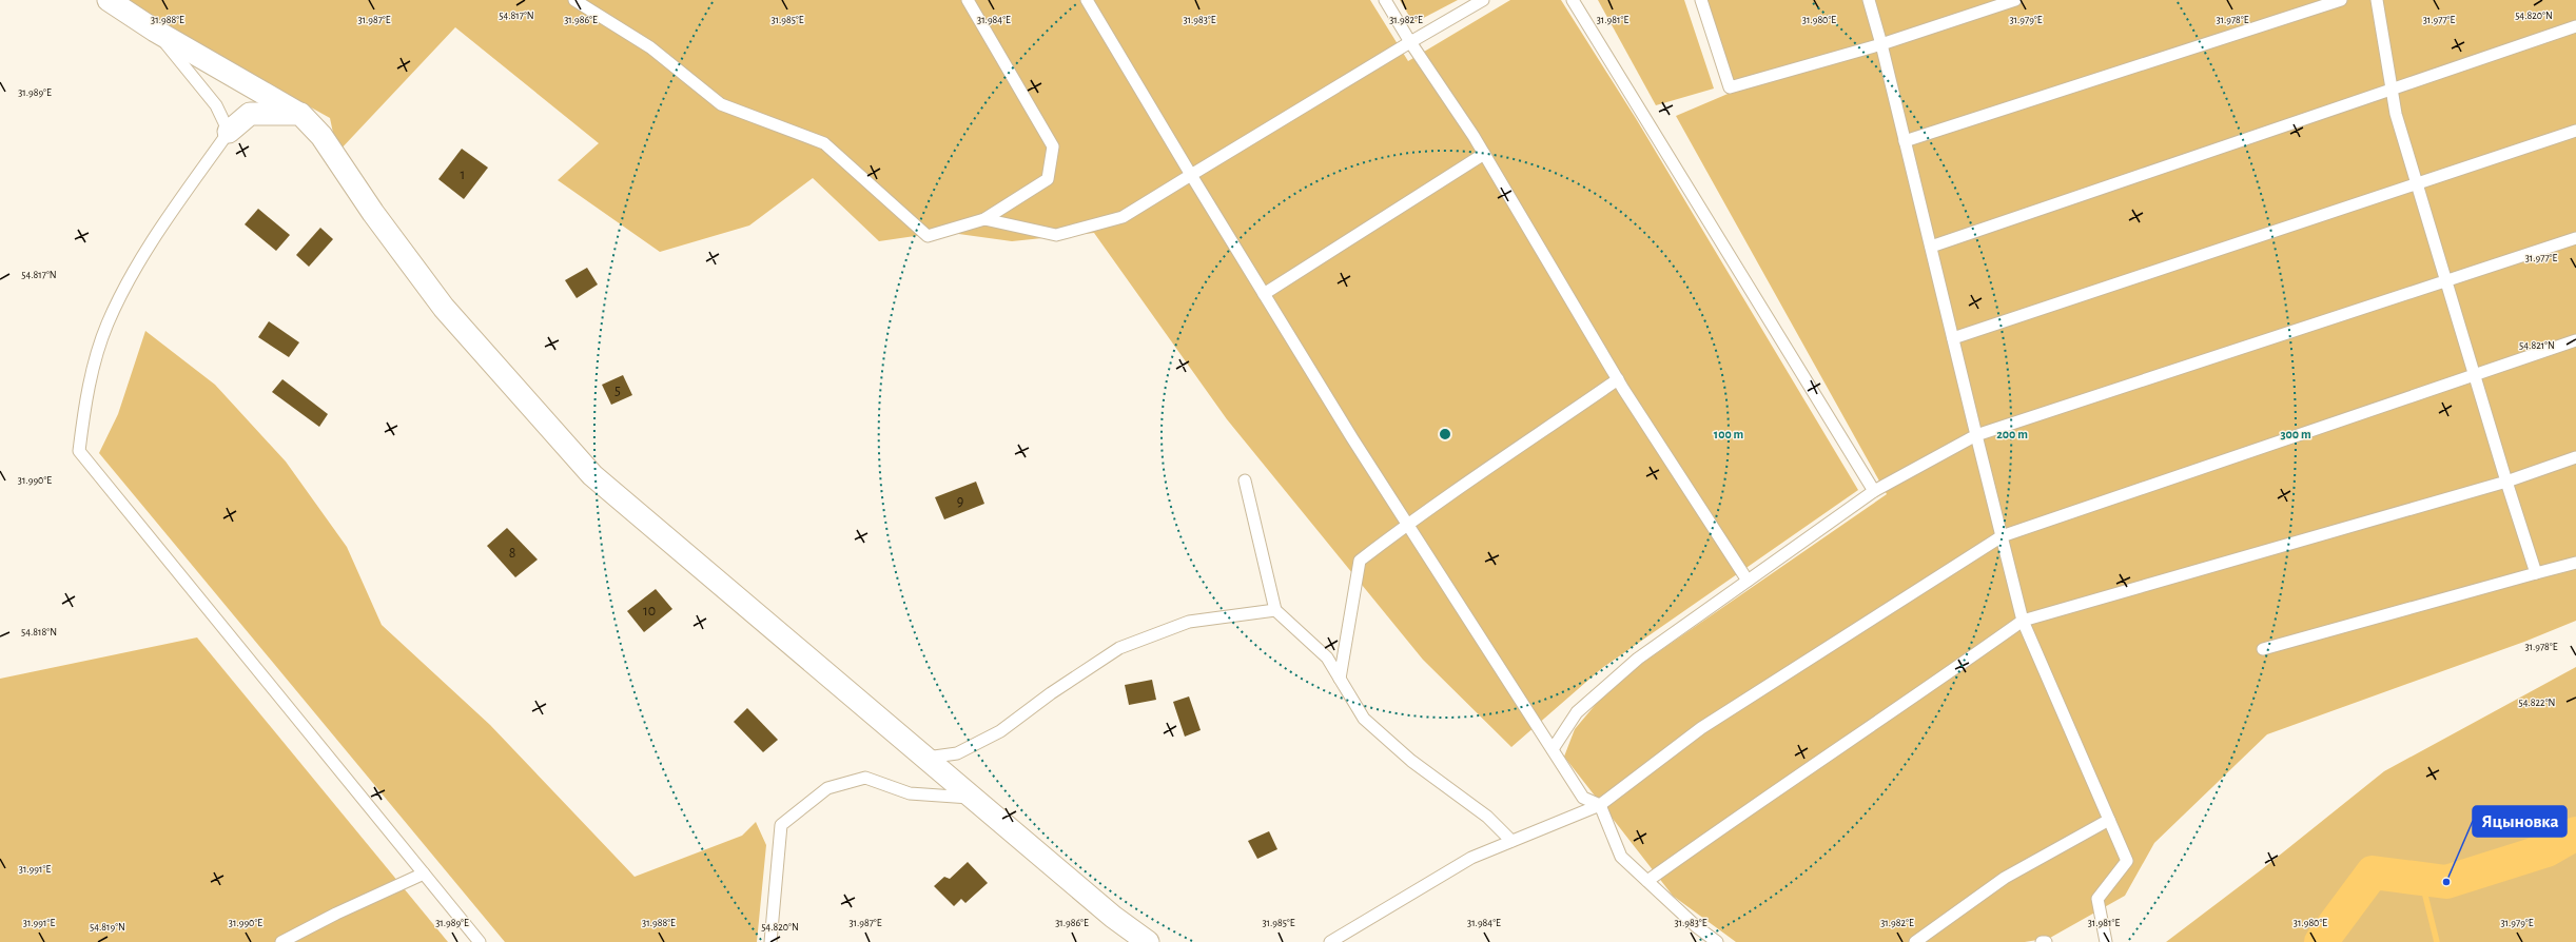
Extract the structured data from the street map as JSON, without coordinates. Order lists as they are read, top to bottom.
{
  "places": ["Яцыновка"],
  "house_numbers": [
    "1",
    "5",
    "9",
    "8",
    "10"
  ],
  "coordinates": [
    "54.817°N",
    "54.820°N",
    "31.988°E",
    "31.987°E",
    "31.986°E",
    "31.985°E",
    "31.984°E",
    "31.983°E",
    "31.982°E",
    "31.981°E",
    "31.980°E",
    "31.979°E",
    "31.978°E",
    "31.977°E",
    "31.989°E",
    "54.821°N",
    "31.990°E",
    "54.818°N",
    "54.822°N",
    "31.991°E",
    "54.819°N"
  ],
  "rings": ["100 m", "200 m", "300 m"]
}
